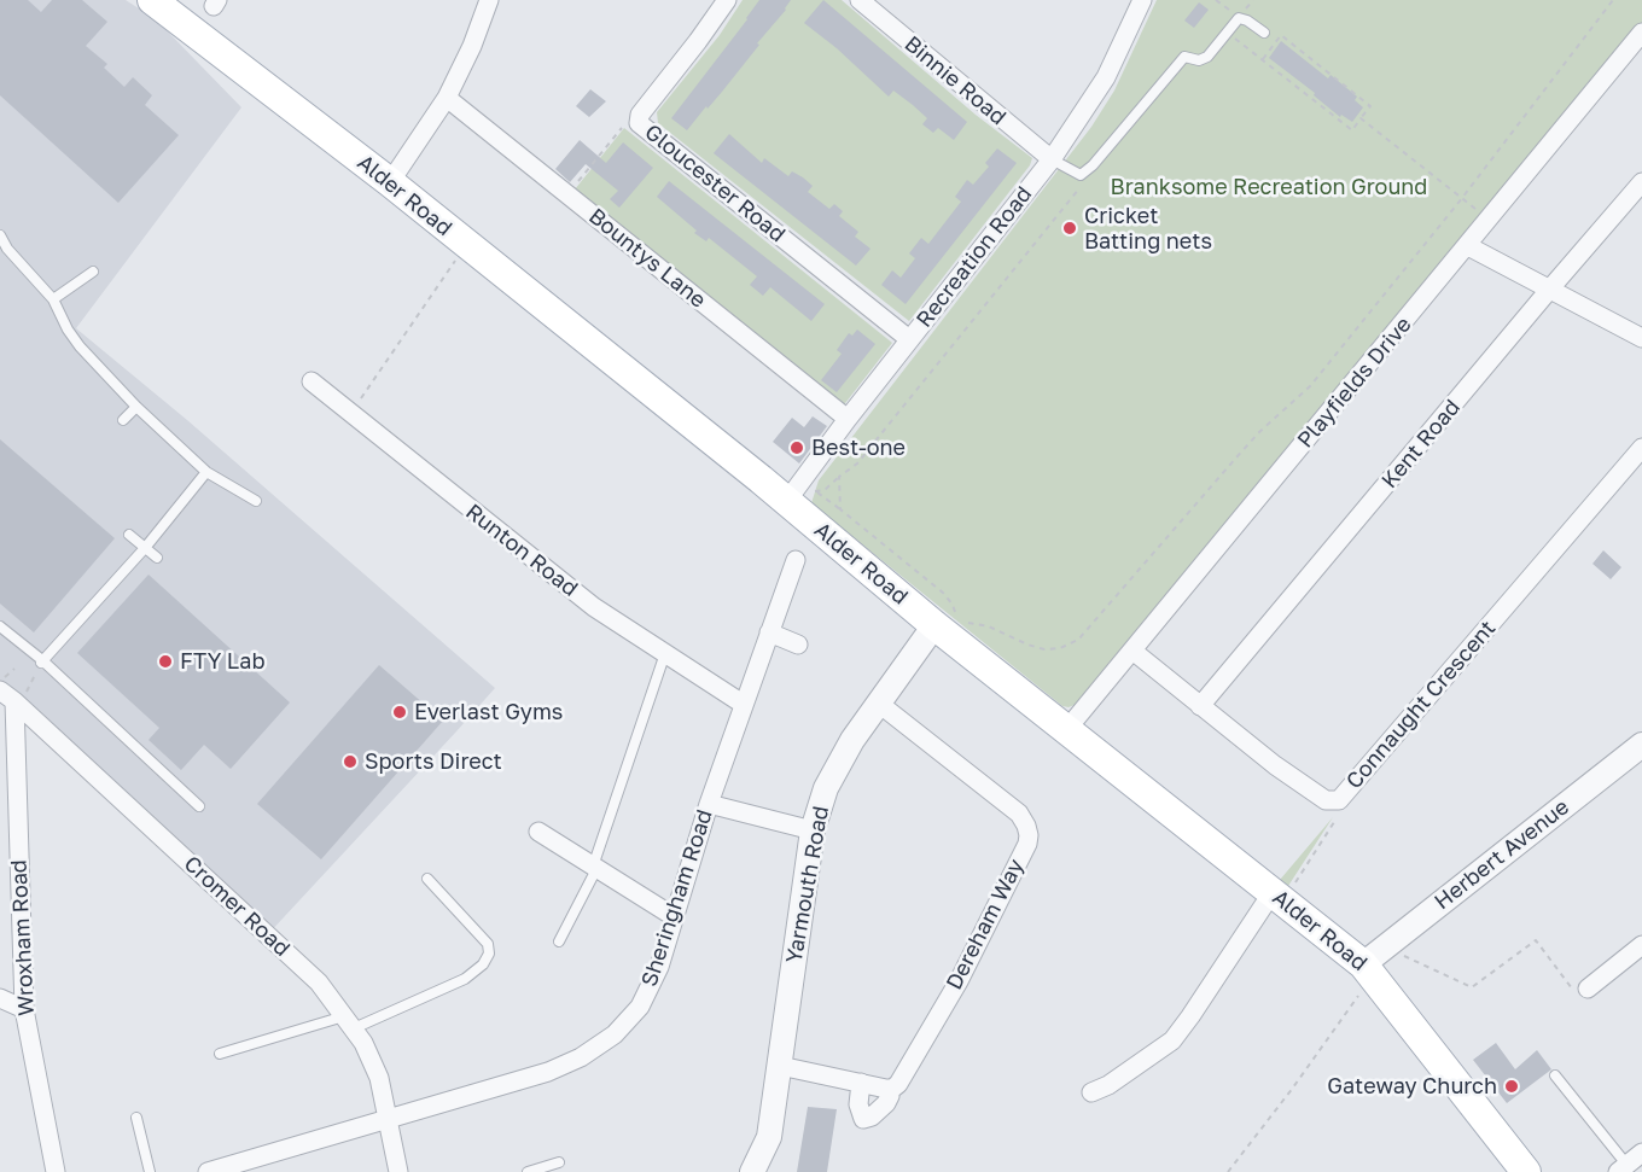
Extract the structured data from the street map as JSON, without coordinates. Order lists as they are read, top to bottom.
{
  "streets": {
    "main road": ["Alder Road"],
    "street": [
      "Binnie Road",
      "Gloucester Road",
      "Recreation Road",
      "Bountys Lane",
      "Playfields Drive",
      "Kent Road",
      "Runton Road",
      "Connaught Crescent",
      "Herbert Avenue",
      "Yarmouth Road",
      "Sheringham Road",
      "Cromer Road",
      "Dereham Way",
      "Wroxham Road"
    ]
  },
  "crossings": [
    ["Binnie Road", "Recreation Road"],
    ["Gloucester Road", "Recreation Road"],
    ["Alder Road", "Recreation Road"],
    ["Alder Road", "Playfields Drive"],
    ["Alder Road", "Herbert Avenue"],
    ["Alder Road", "Yarmouth Road"],
    ["Recreation Road", "Bountys Lane"],
    ["Playfields Drive", "Connaught Crescent"],
    ["Kent Road", "Connaught Crescent"],
    ["Runton Road", "Sheringham Road"],
    ["Yarmouth Road", "Dereham Way"],
    ["Sheringham Road", "Cromer Road"],
    ["Cromer Road", "Wroxham Road"]
  ],
  "parks": ["Branksome Recreation Ground"],
  "places": [
    "Cricket Batting nets",
    "Best-one",
    "FTY Lab",
    "Everlast Gyms",
    "Sports Direct",
    "Gateway Church"
  ]
}
